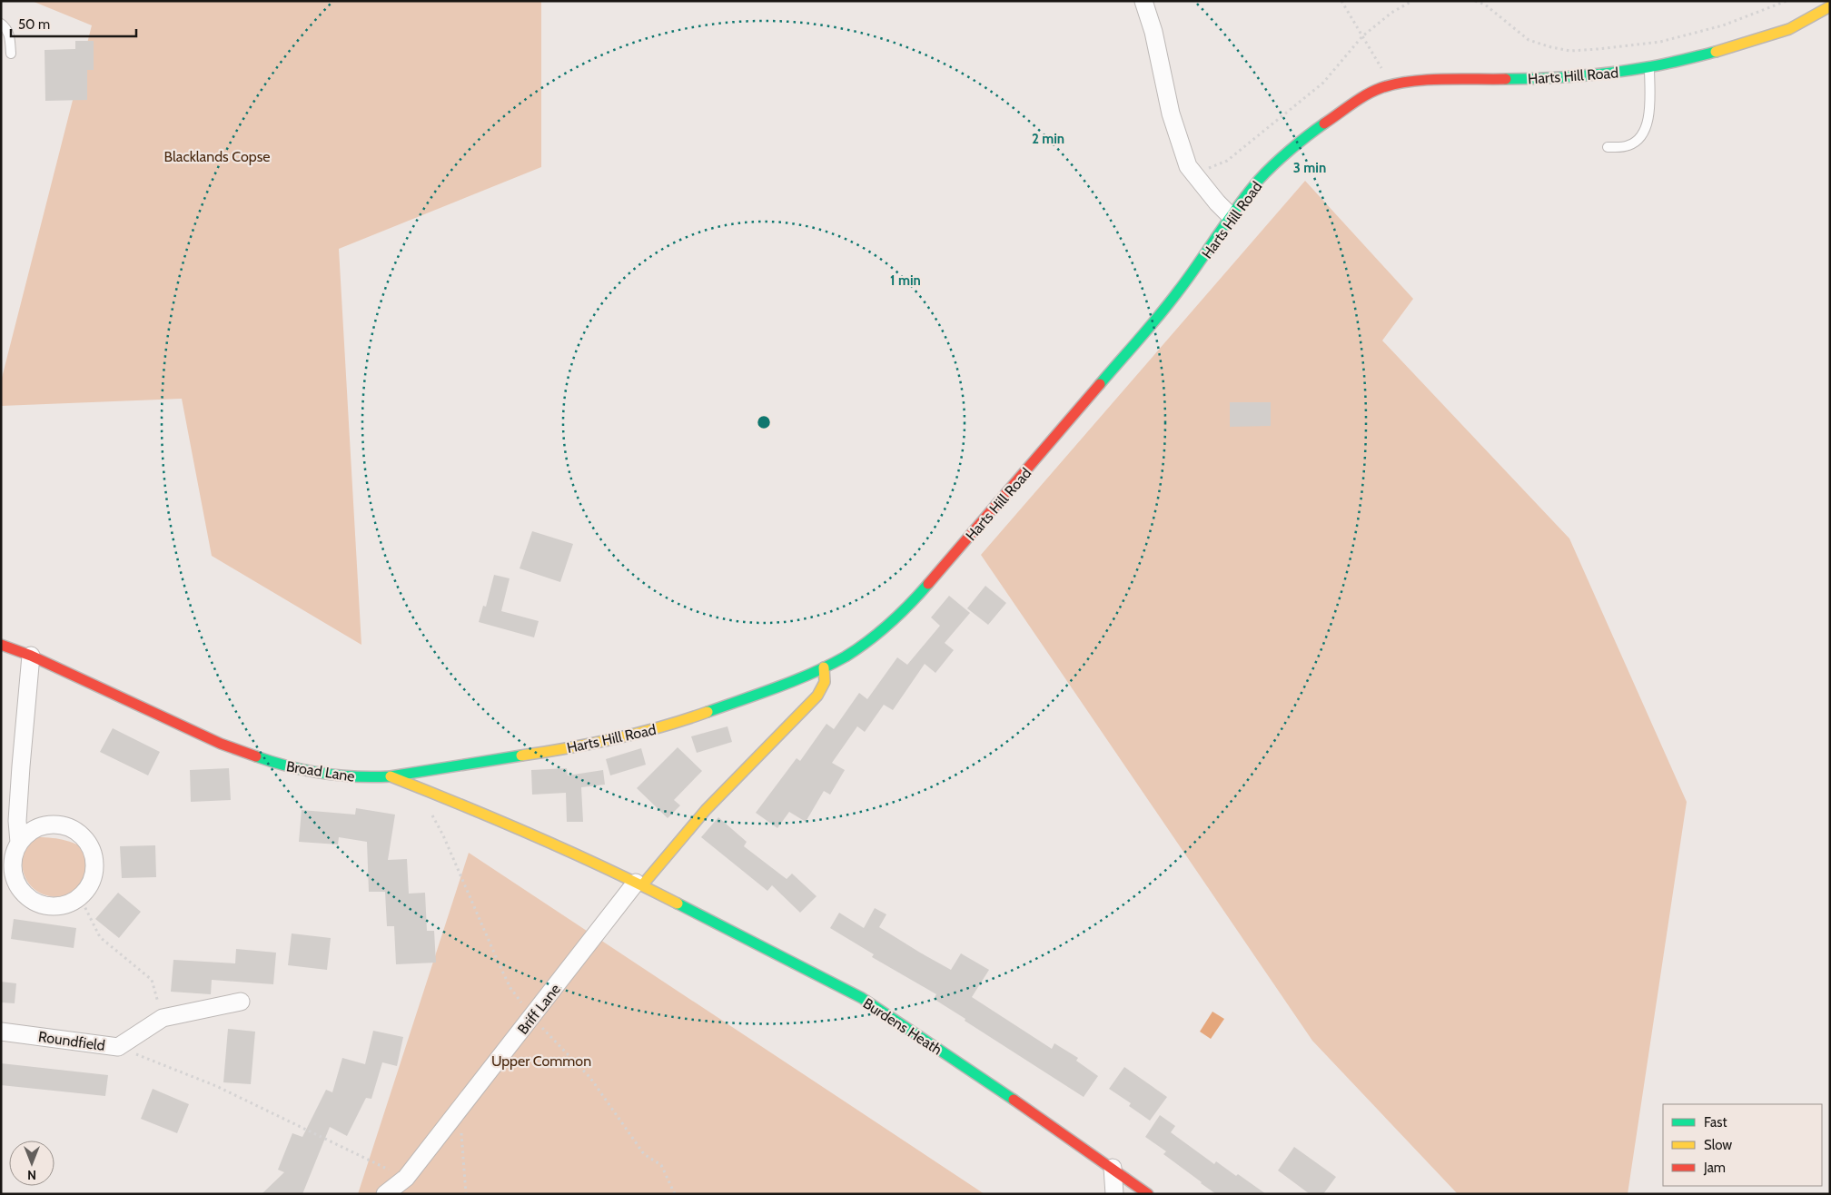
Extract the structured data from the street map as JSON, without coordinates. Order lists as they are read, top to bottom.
{
  "streets": {
    "street": [
      "Harts Hill Road",
      "Broad Lane",
      "Briff Lane",
      "Burdens Heath",
      "Roundfield"
    ]
  },
  "crossings": [
    ["Harts Hill Road", "Broad Lane"],
    ["Broad Lane", "Briff Lane"],
    ["Broad Lane", "Burdens Heath"],
    ["Briff Lane", "Burdens Heath"]
  ],
  "parks": ["Blacklands Copse", "Upper Common"],
  "legend": ["Fast", "Slow", "Jam"],
  "scale_bar": "50 m",
  "north": "bottom",
  "rings": ["2 min", "3 min", "1 min"]
}
